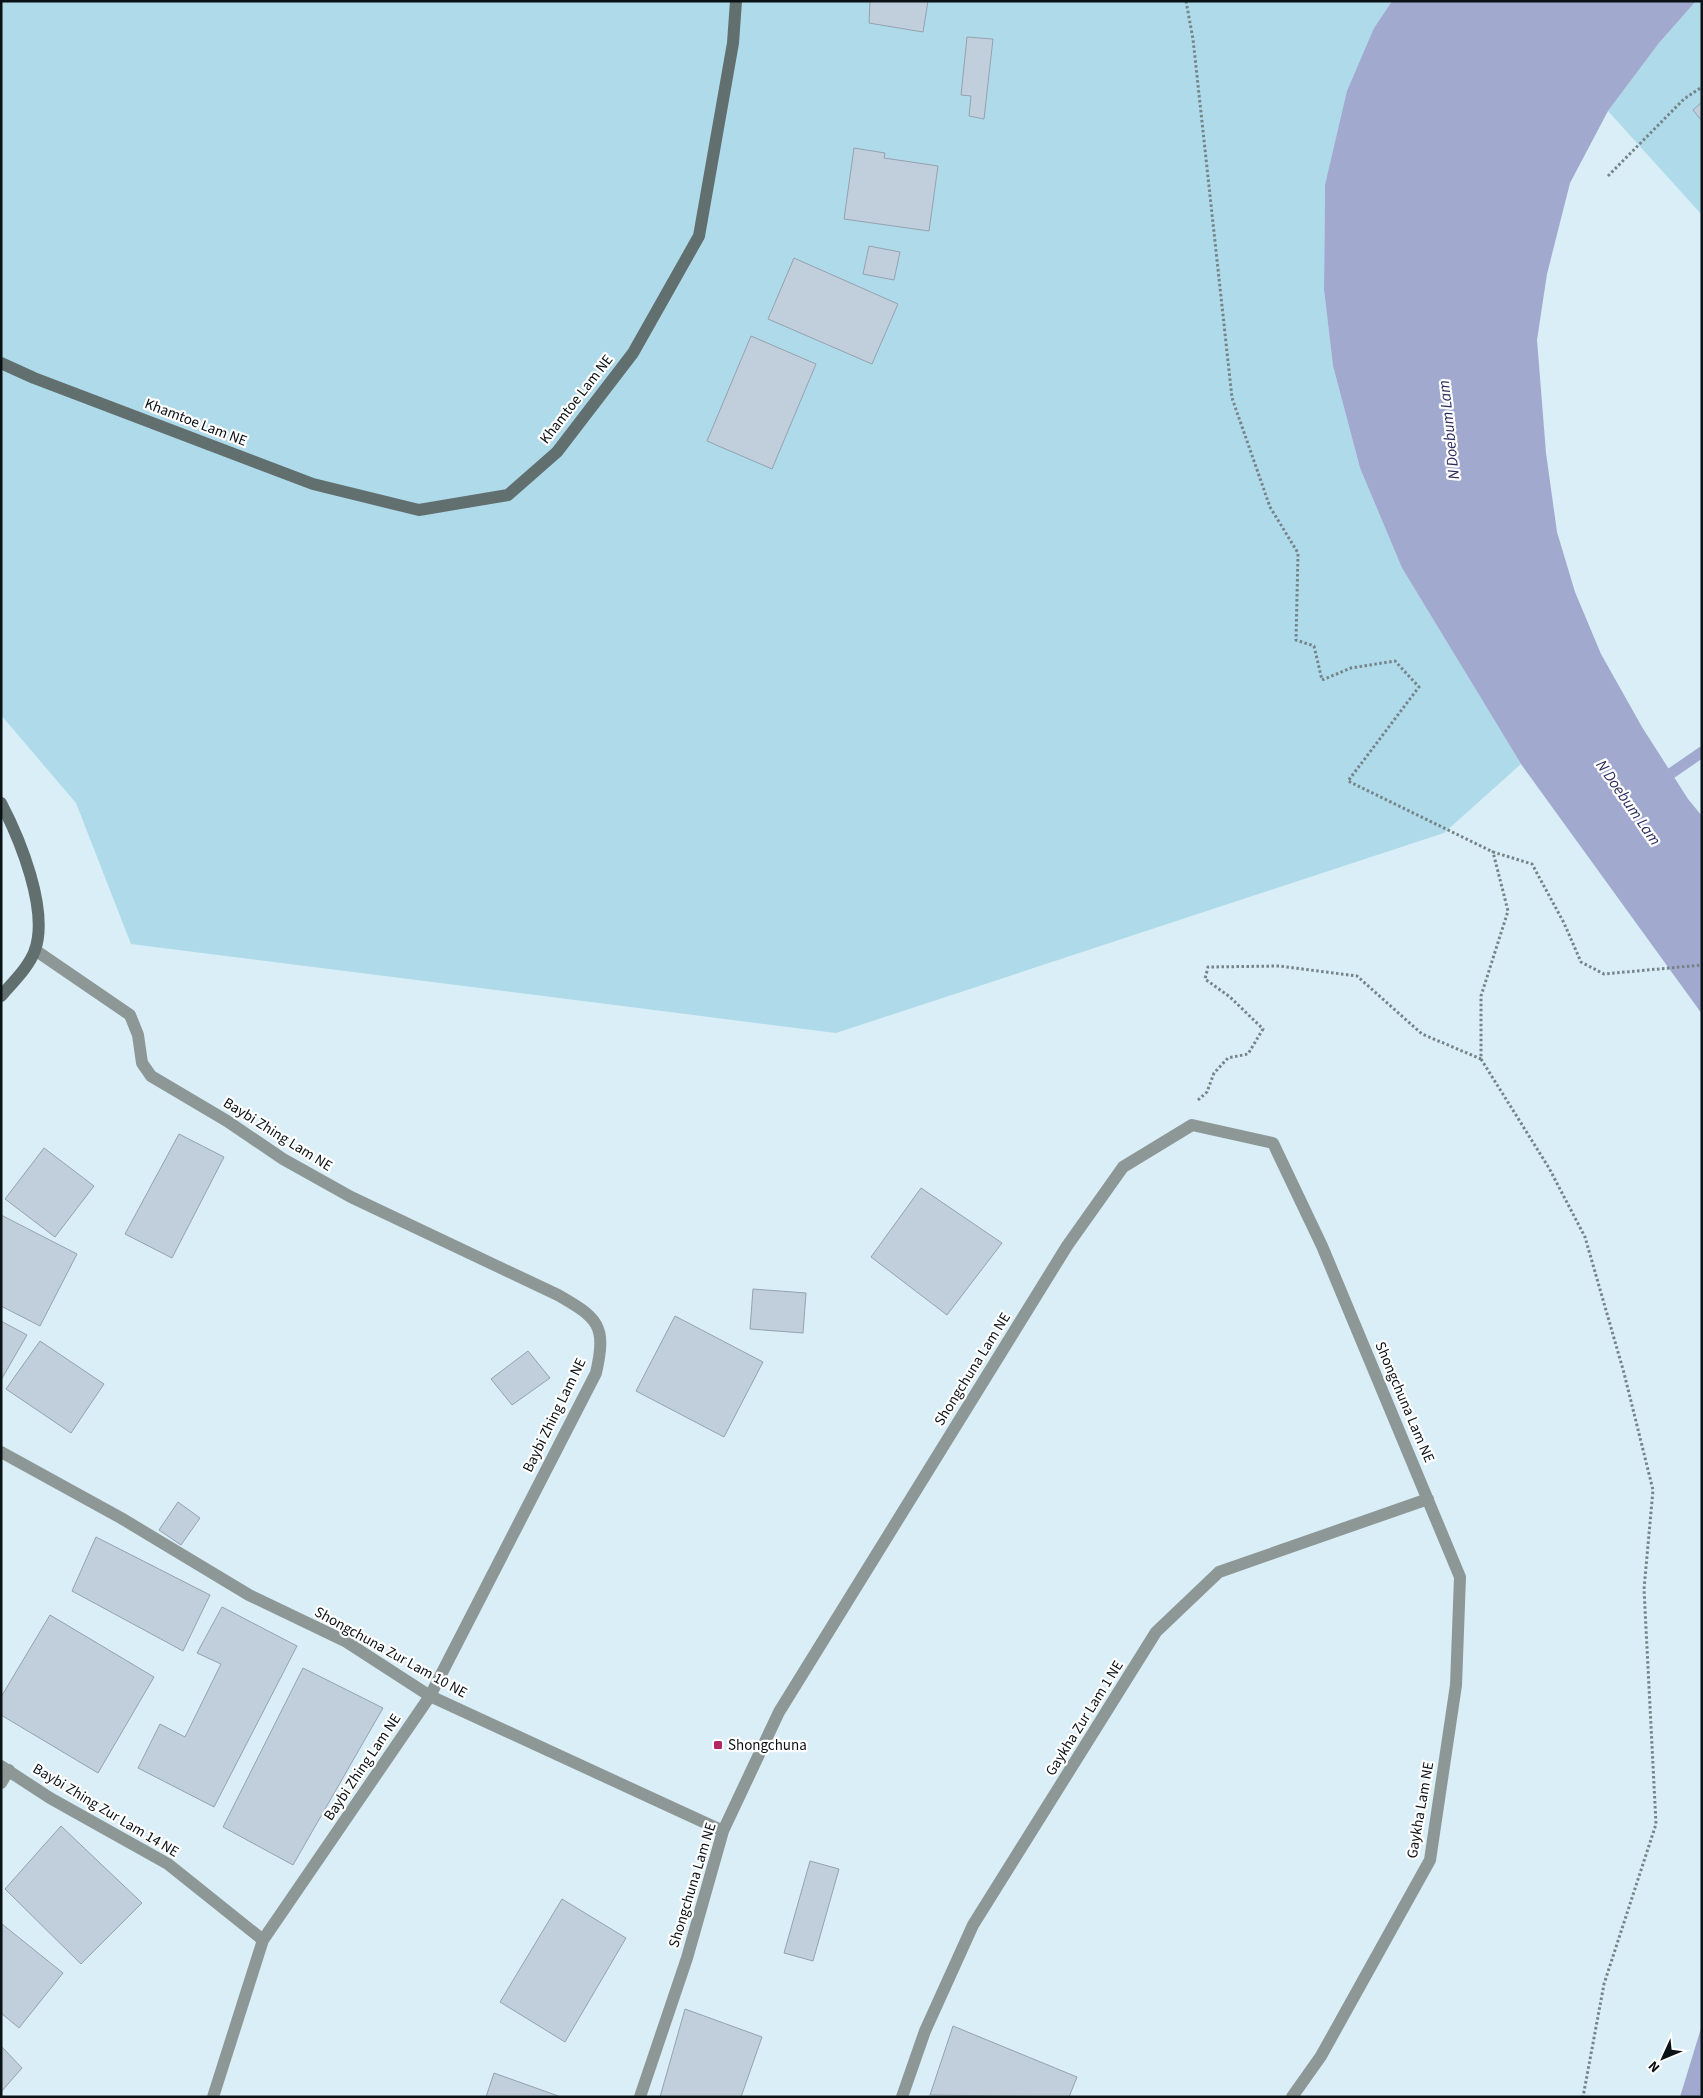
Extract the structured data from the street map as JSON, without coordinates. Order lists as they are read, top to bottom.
{
  "streets": {
    "main road": ["Khamtoe Lam NE"],
    "street": [
      "Baybi Zhing Lam NE",
      "Shongchuna Lam NE",
      "Shongchuna Zur Lam 10 NE",
      "Gaykha Zur Lam 1 NE",
      "Baybi Zhing Zur Lam 14 NE",
      "Gaykha Lam NE"
    ]
  },
  "crossings": [
    ["Baybi Zhing Lam NE", "Shongchuna Zur Lam 10 NE"],
    ["Baybi Zhing Lam NE", "Baybi Zhing Zur Lam 14 NE"],
    ["Shongchuna Lam NE", "Shongchuna Zur Lam 10 NE"],
    ["Shongchuna Lam NE", "Gaykha Zur Lam 1 NE"],
    ["Shongchuna Lam NE", "Gaykha Lam NE"],
    ["Gaykha Zur Lam 1 NE", "Gaykha Lam NE"]
  ],
  "water": ["N Doebum Lam"],
  "places": {
    "transit": ["Shongchuna"]
  },
  "north": "bottom left"
}
